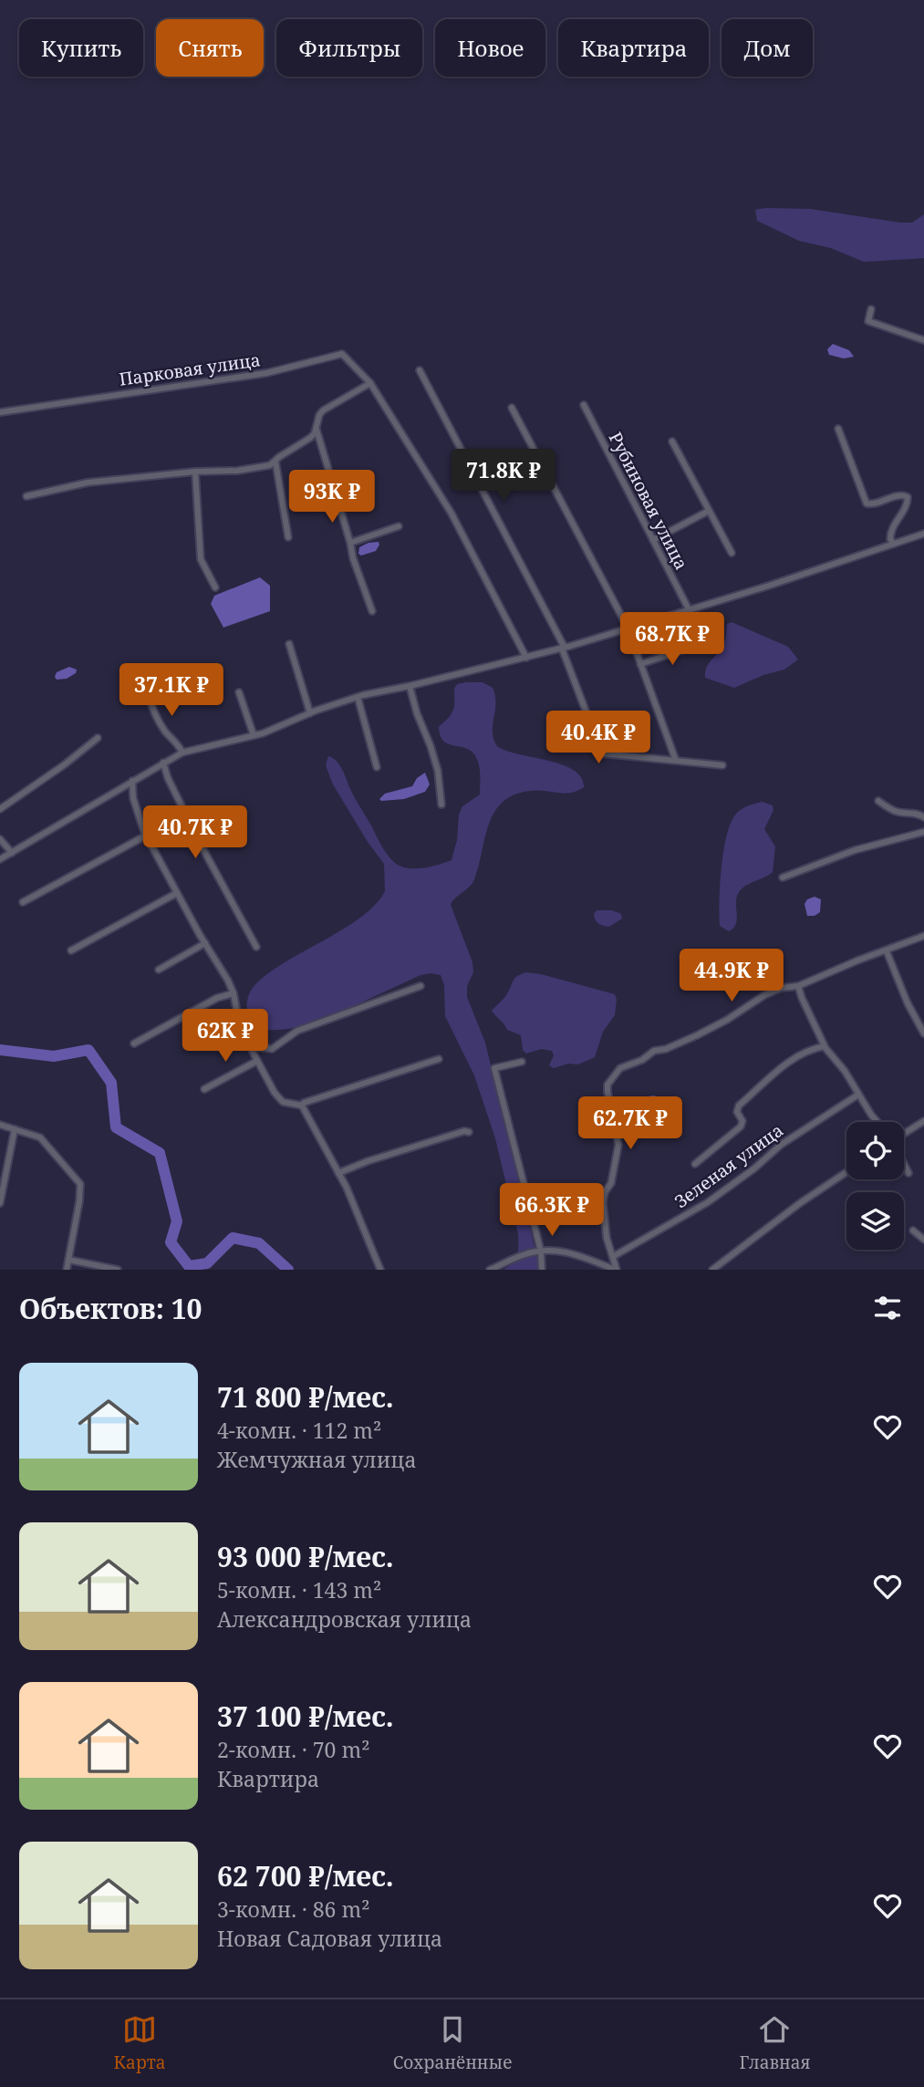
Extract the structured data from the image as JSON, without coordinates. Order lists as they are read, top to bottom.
{
  "streets": {
    "street": ["Парковая улица", "Рубиновая улица", "Зеленая улица"]
  },
  "page": {
    "chip": [
      "Купить",
      "Снять",
      "Фильтры",
      "Новое",
      "Квартира",
      "Дом"
    ],
    "price": [
      "71.8K ₽",
      "93K ₽",
      "68.7K ₽",
      "37.1K ₽",
      "40.4K ₽",
      "40.7K ₽",
      "44.9K ₽",
      "62K ₽",
      "62.7K ₽",
      "66.3K ₽"
    ],
    "heading": "Объектов: 10",
    "list": [
      {
        "name": "71 800 ₽/мес.",
        "note": "4-комн. · 112 m² · Жемчужная улица"
      },
      {
        "name": "93 000 ₽/мес.",
        "note": "5-комн. · 143 m² · Александровская улица"
      },
      {
        "name": "37 100 ₽/мес.",
        "note": "2-комн. · 70 m² · Квартира"
      },
      {
        "name": "62 700 ₽/мес.",
        "note": "3-комн. · 86 m² · Новая Садовая улица"
      }
    ],
    "tabs": ["Карта", "Сохранённые", "Главная"]
  }
}
